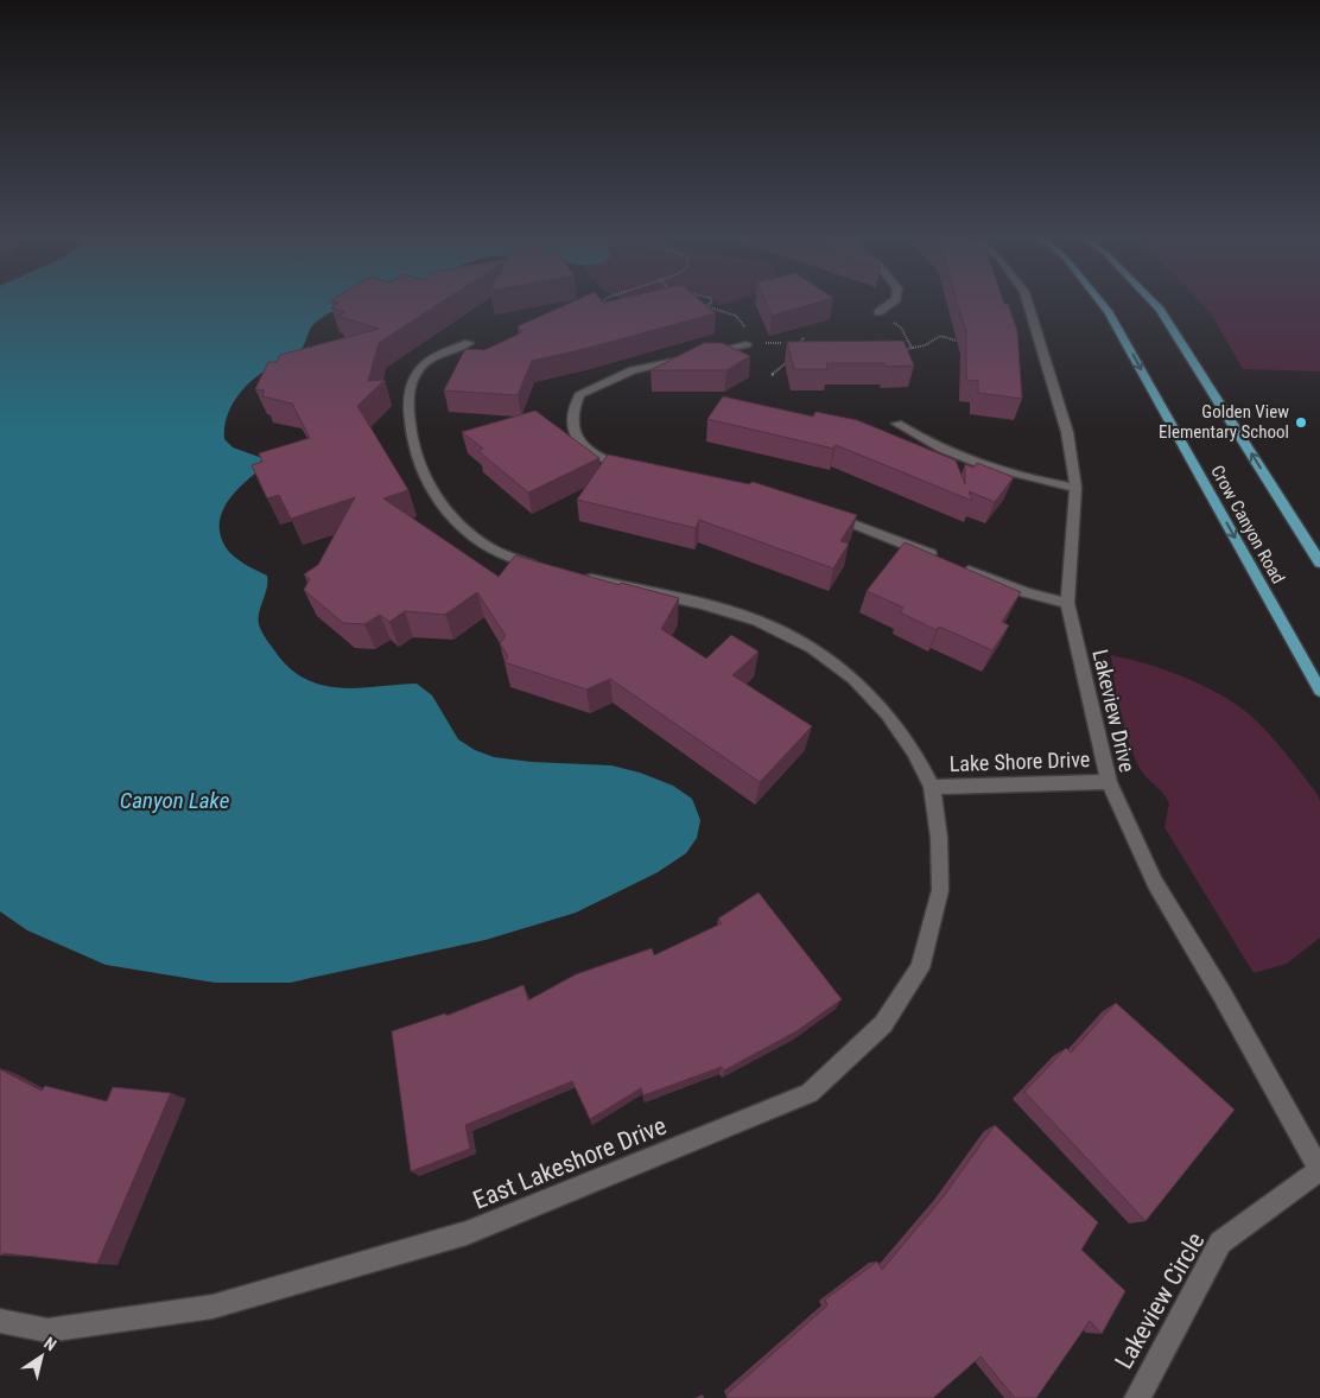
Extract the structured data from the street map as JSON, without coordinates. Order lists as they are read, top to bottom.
{
  "streets": {
    "main road": ["Crow Canyon Road"],
    "street": [
      "Lakeview Drive",
      "Lake Shore Drive",
      "East Lakeshore Drive",
      "Lakeview Circle"
    ]
  },
  "crossings": [
    ["Lakeview Drive", "Lake Shore Drive"],
    ["Lakeview Drive", "Lakeview Circle"],
    ["Lake Shore Drive", "East Lakeshore Drive"]
  ],
  "water": ["Canyon Lake"],
  "places": ["Golden View Elementary School"],
  "north": "top right"
}
